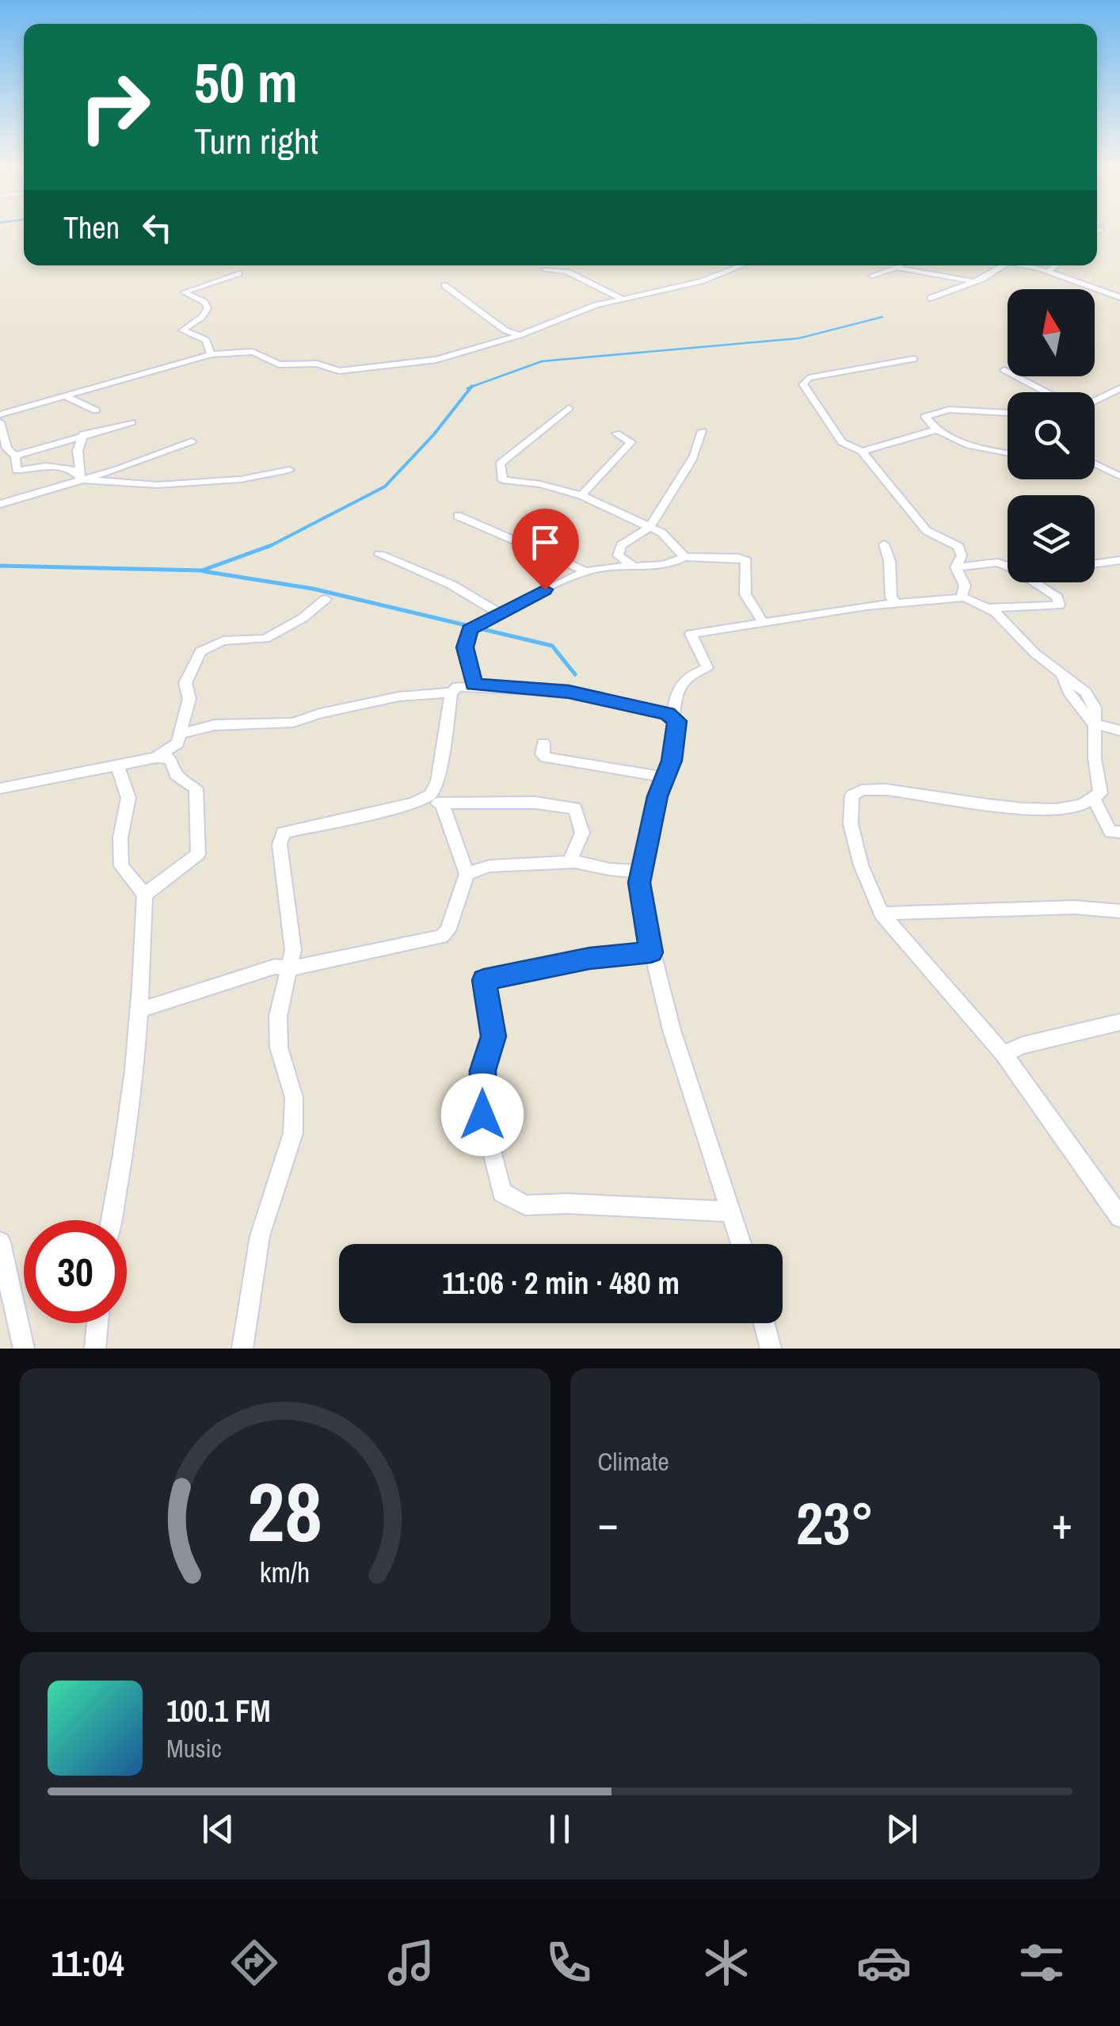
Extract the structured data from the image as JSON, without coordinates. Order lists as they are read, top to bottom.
{
  "north": "top",
  "page": {
    "turn": ["50 m", "Turn right"],
    "then": "Then",
    "limit": "30",
    "trip": "11:06 · 2 min · 480 m",
    "tile": "Climate",
    "heat": ["−", "23°", "+"],
    "song": ["100.1 FM", "Music"],
    "tabs": "11:04",
    "gauge": ["28", "km/h"]
  }
}
